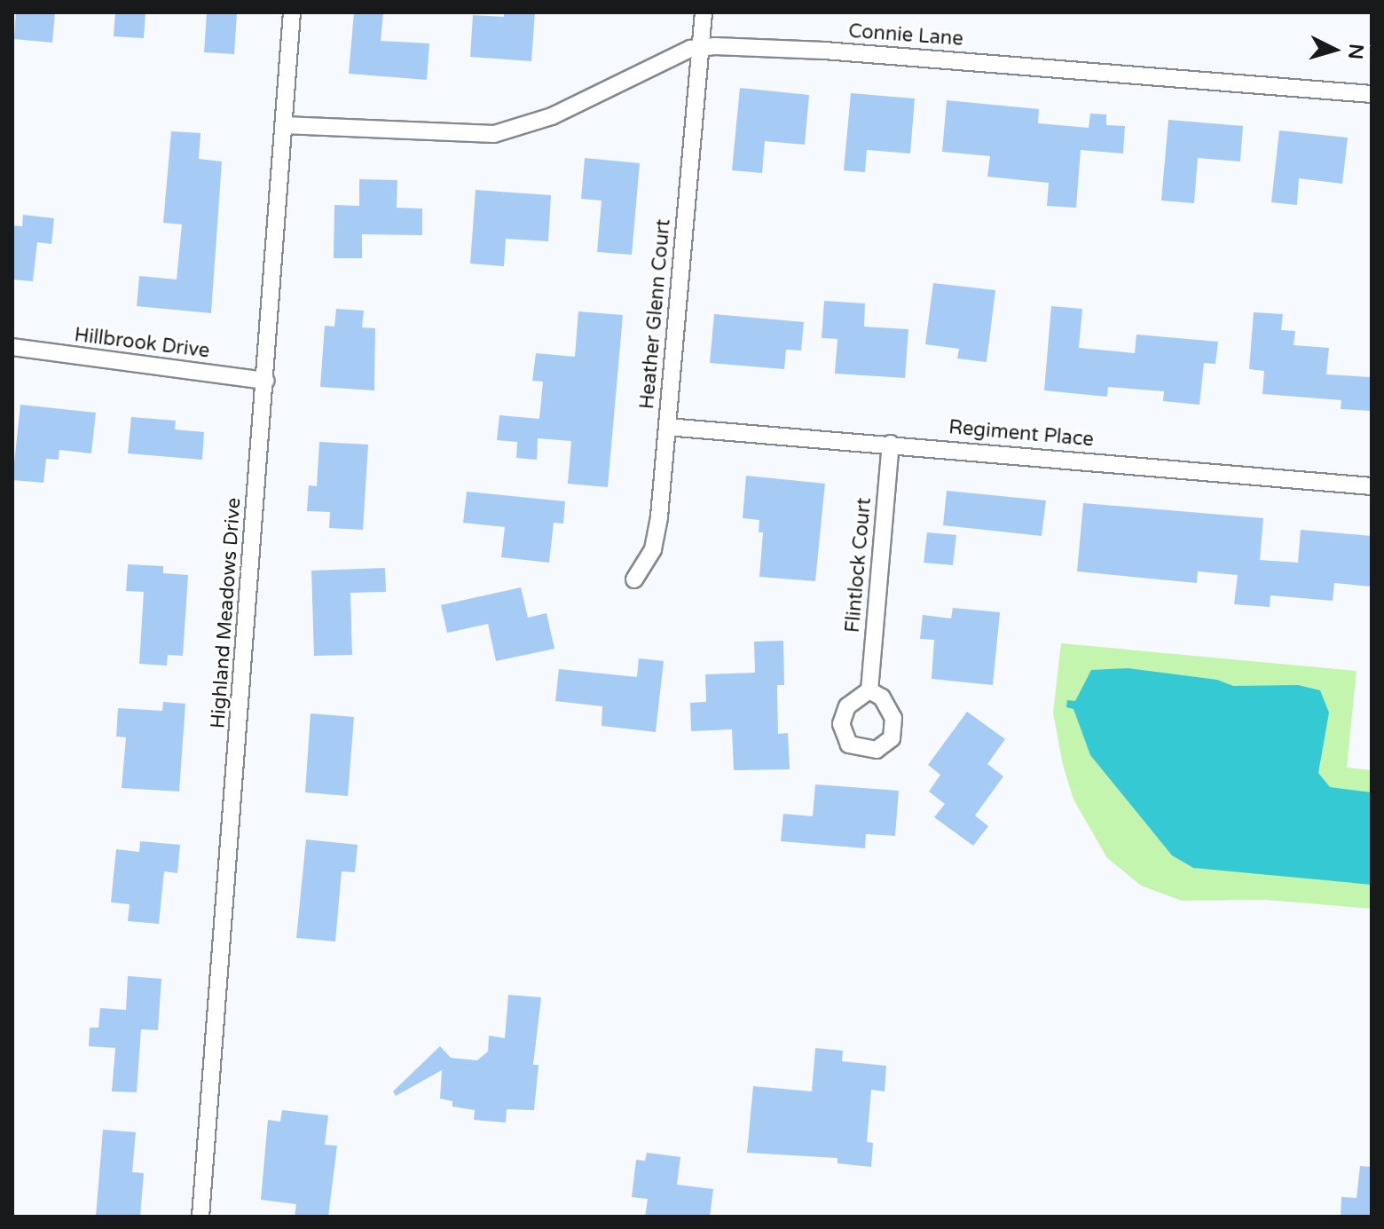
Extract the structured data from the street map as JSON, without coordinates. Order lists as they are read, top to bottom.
{
  "streets": {
    "street": [
      "Connie Lane",
      "Heather Glenn Court",
      "Hillbrook Drive",
      "Regiment Place",
      "Flintlock Court",
      "Highland Meadows Drive"
    ]
  },
  "crossings": [
    ["Connie Lane", "Heather Glenn Court"],
    ["Connie Lane", "Highland Meadows Drive"],
    ["Heather Glenn Court", "Regiment Place"],
    ["Hillbrook Drive", "Highland Meadows Drive"],
    ["Regiment Place", "Flintlock Court"]
  ],
  "north": "right"
}
